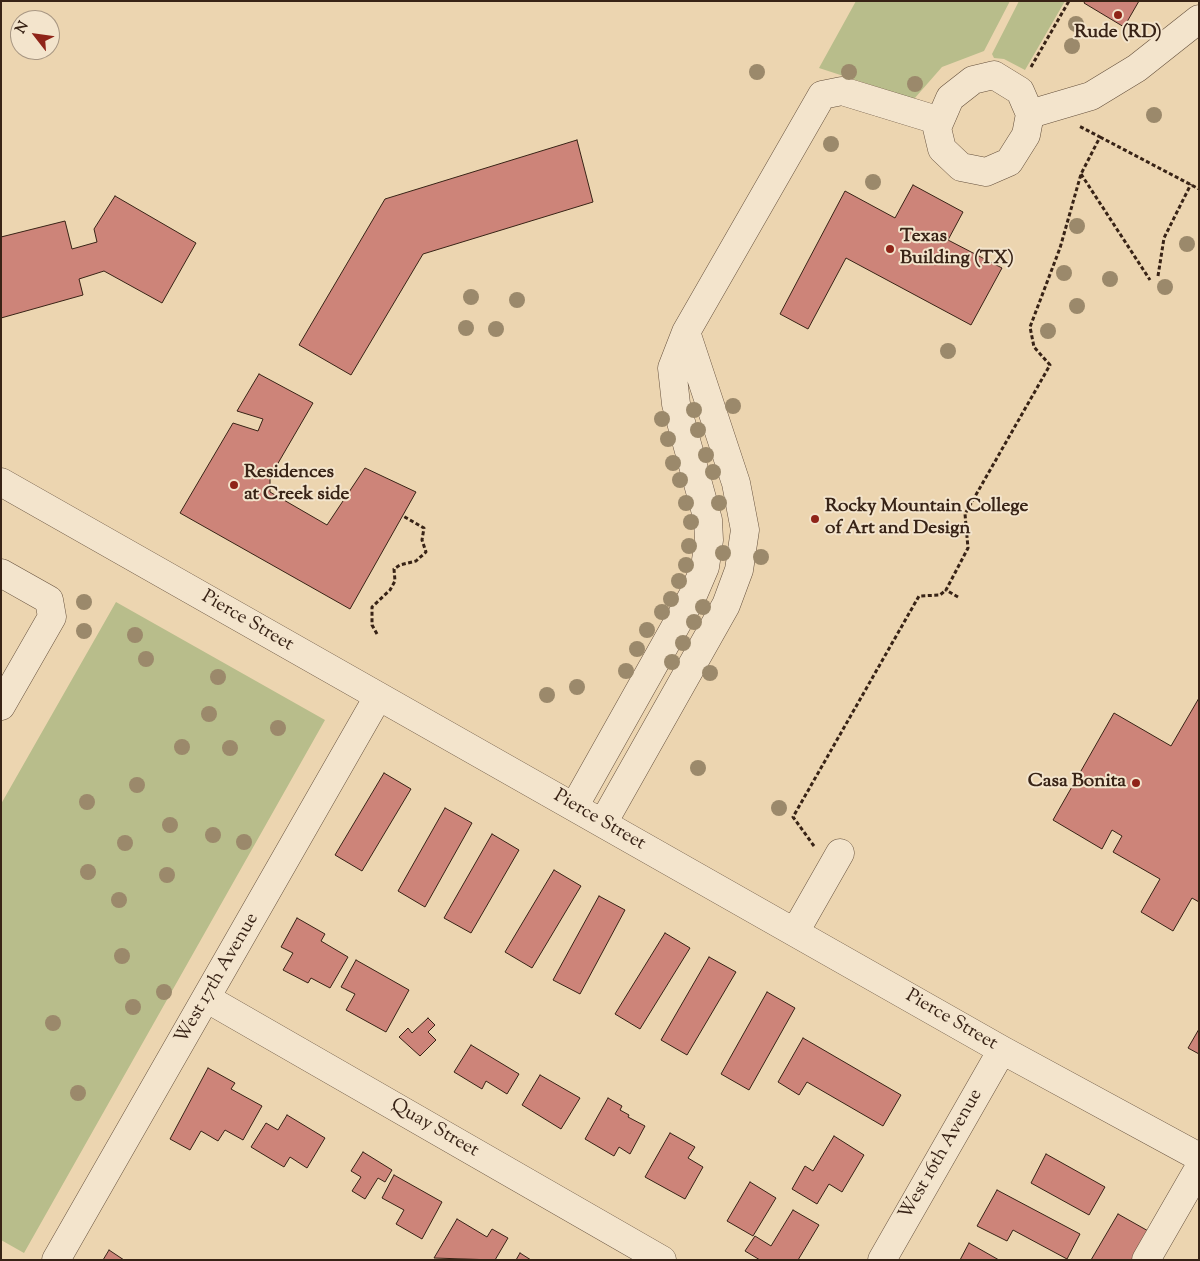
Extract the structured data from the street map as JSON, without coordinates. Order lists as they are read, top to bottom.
{
  "streets": {
    "street": [
      "Pierce Street",
      "West 17th Avenue",
      "Quay Street",
      "West 16th Avenue"
    ]
  },
  "crossings": [
    ["Pierce Street", "West 17th Avenue"],
    ["Pierce Street", "West 16th Avenue"],
    ["West 17th Avenue", "Quay Street"]
  ],
  "places": [
    "Rude (RD)",
    "Texas Building (TX)",
    "Residences at Creek side",
    "Rocky Mountain College of Art and Design",
    "Casa Bonita"
  ],
  "north": "top left"
}
